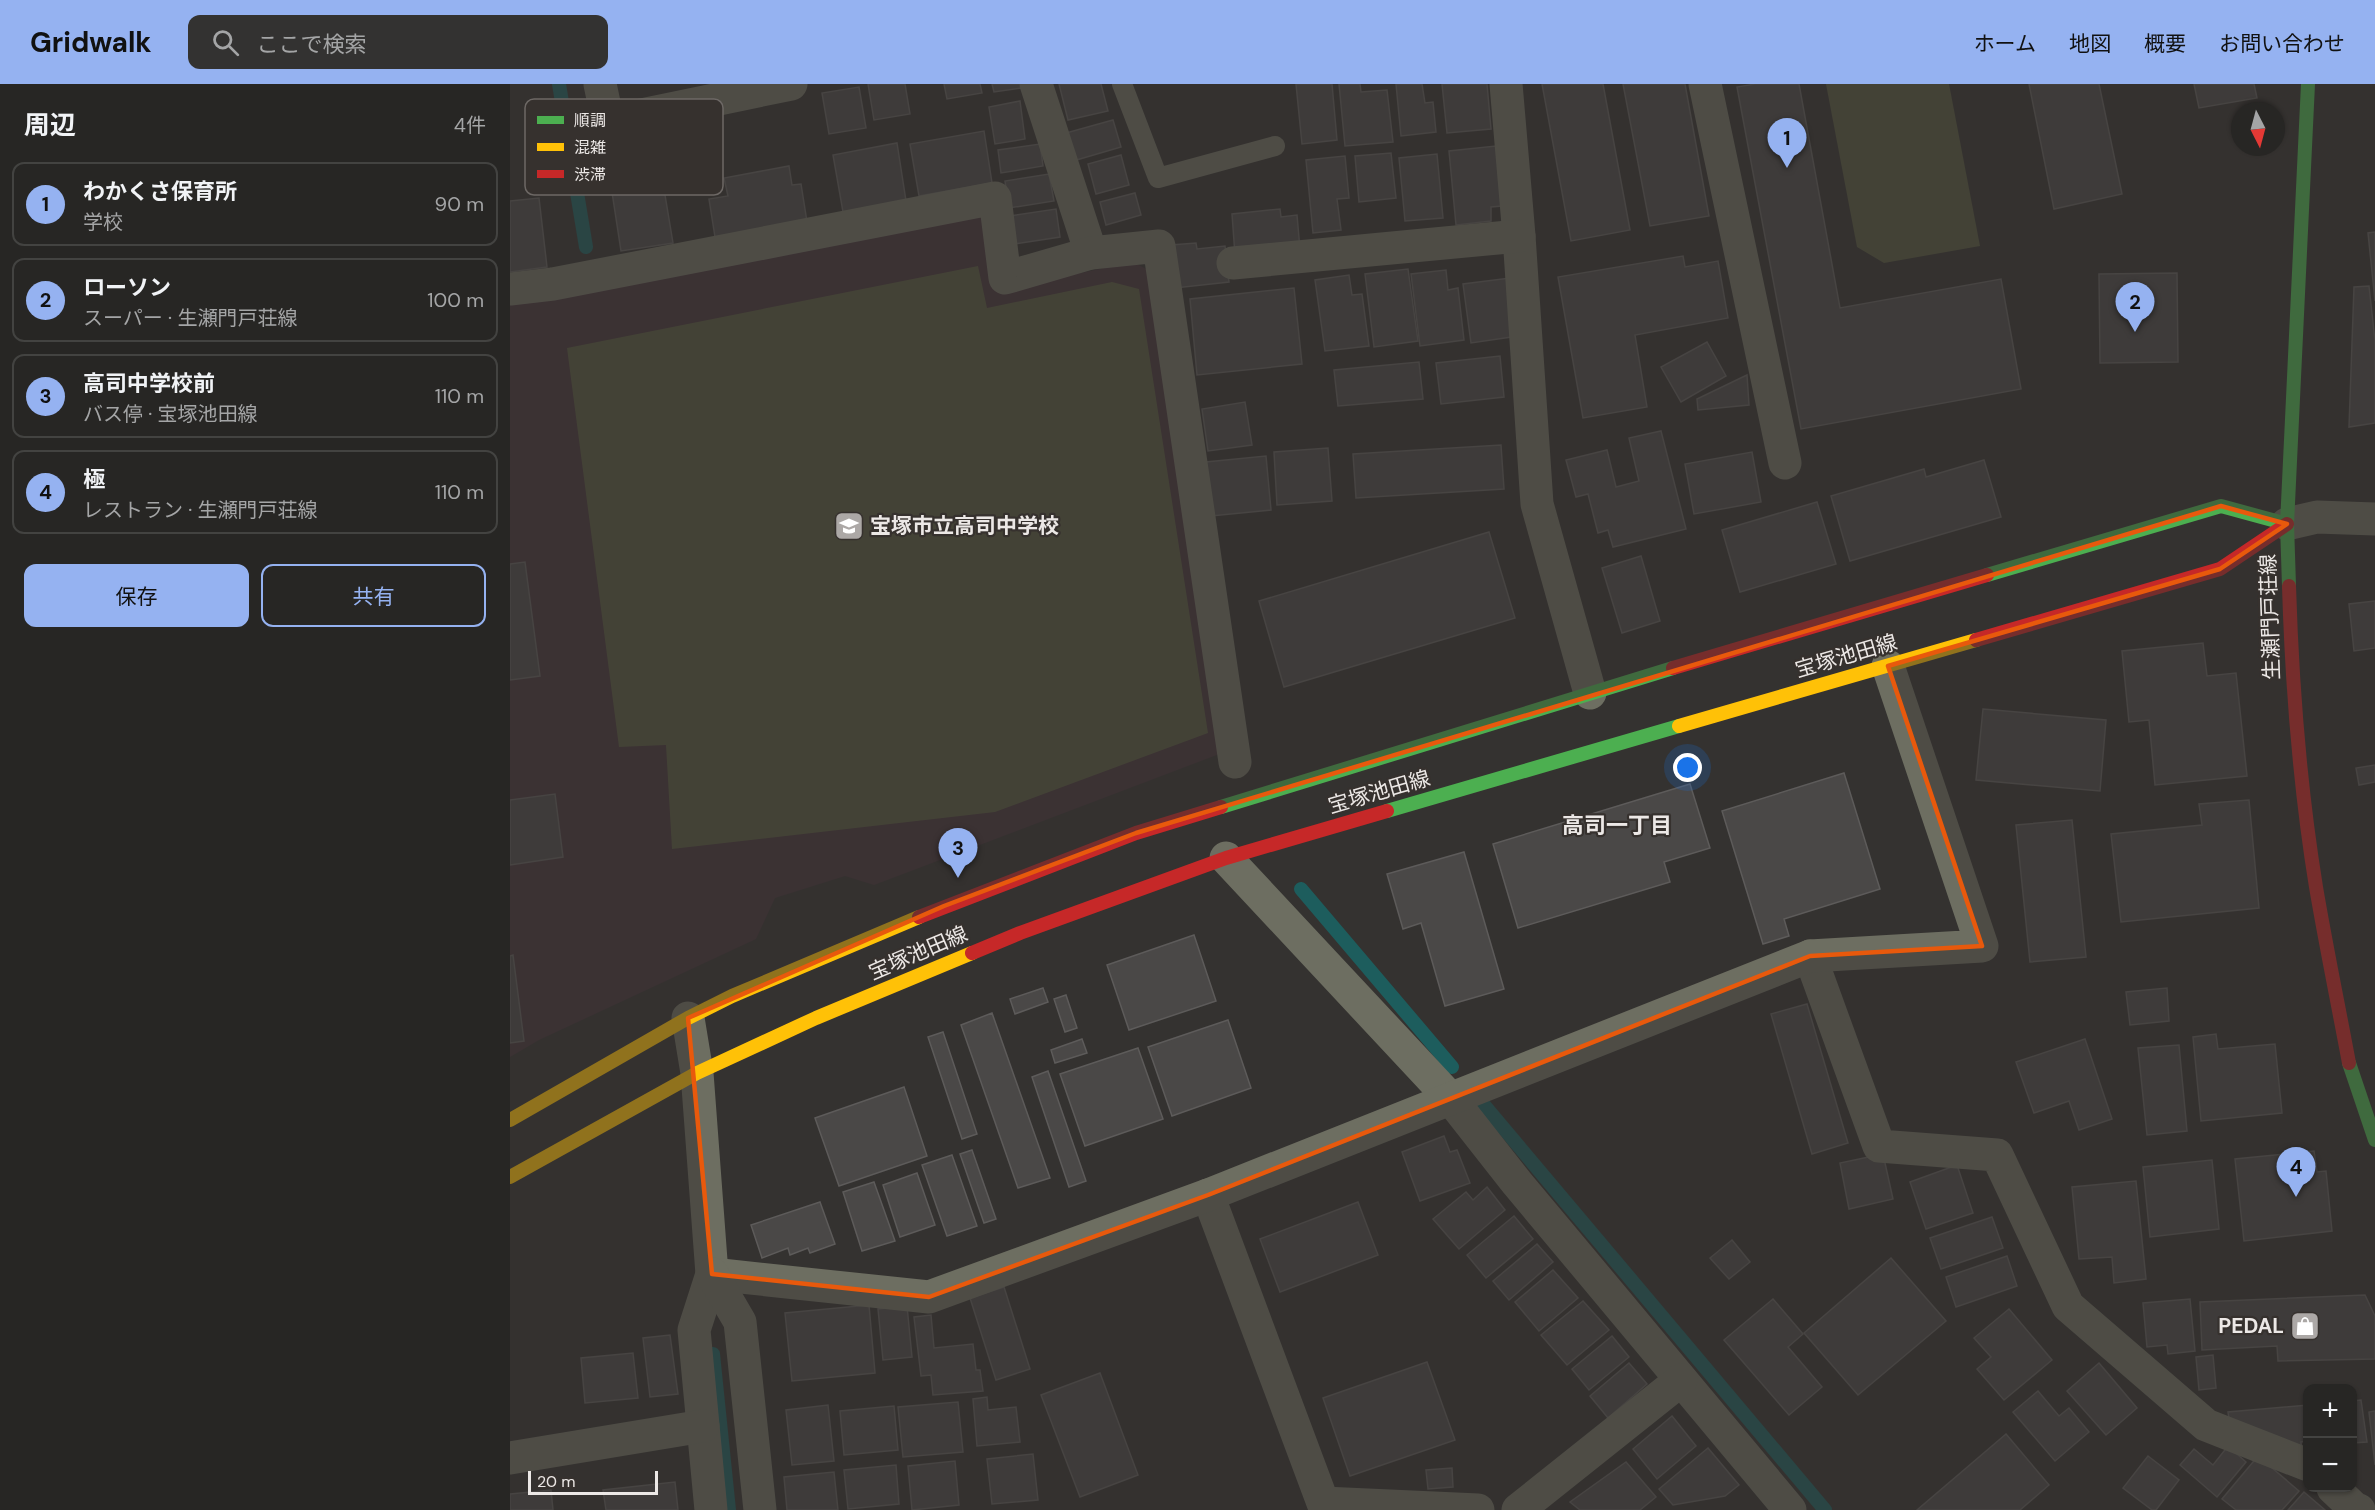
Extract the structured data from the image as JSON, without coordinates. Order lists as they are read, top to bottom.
{
  "streets": {
    "street": ["生瀬門戸荘線", "宝塚池田線"]
  },
  "crossings": [
    ["生瀬門戸荘線", "宝塚池田線"]
  ],
  "districts": ["高司一丁目"],
  "places": {
    "school or university": ["宝塚市立高司中学校"],
    "shop": ["PEDAL"]
  },
  "legend": ["順調", "混雑", "渋滞"],
  "scale_bar": "20 m",
  "north": "bottom",
  "page": {
    "header": "Gridwalk",
    "search": "ここで検索",
    "nav": [
      "ホーム",
      "地図",
      "概要",
      "お問い合わせ"
    ],
    "heading": ["周辺", "4件"],
    "pins": [
      "1",
      "2",
      "3",
      "4"
    ],
    "list": [
      {
        "mark": "1",
        "name": "わかくさ保育所",
        "note": "学校",
        "value": "90 m"
      },
      {
        "mark": "2",
        "name": "ローソン",
        "note": "スーパー · 生瀬門戸荘線",
        "value": "100 m"
      },
      {
        "mark": "3",
        "name": "高司中学校前",
        "note": "バス停 · 宝塚池田線",
        "value": "110 m"
      },
      {
        "mark": "4",
        "name": "極",
        "note": "レストラン · 生瀬門戸荘線",
        "value": "110 m"
      }
    ],
    "buttons": ["保存", "共有"],
    "map_buttons": ["+", "−"],
    "scale": "20 m"
  }
}
